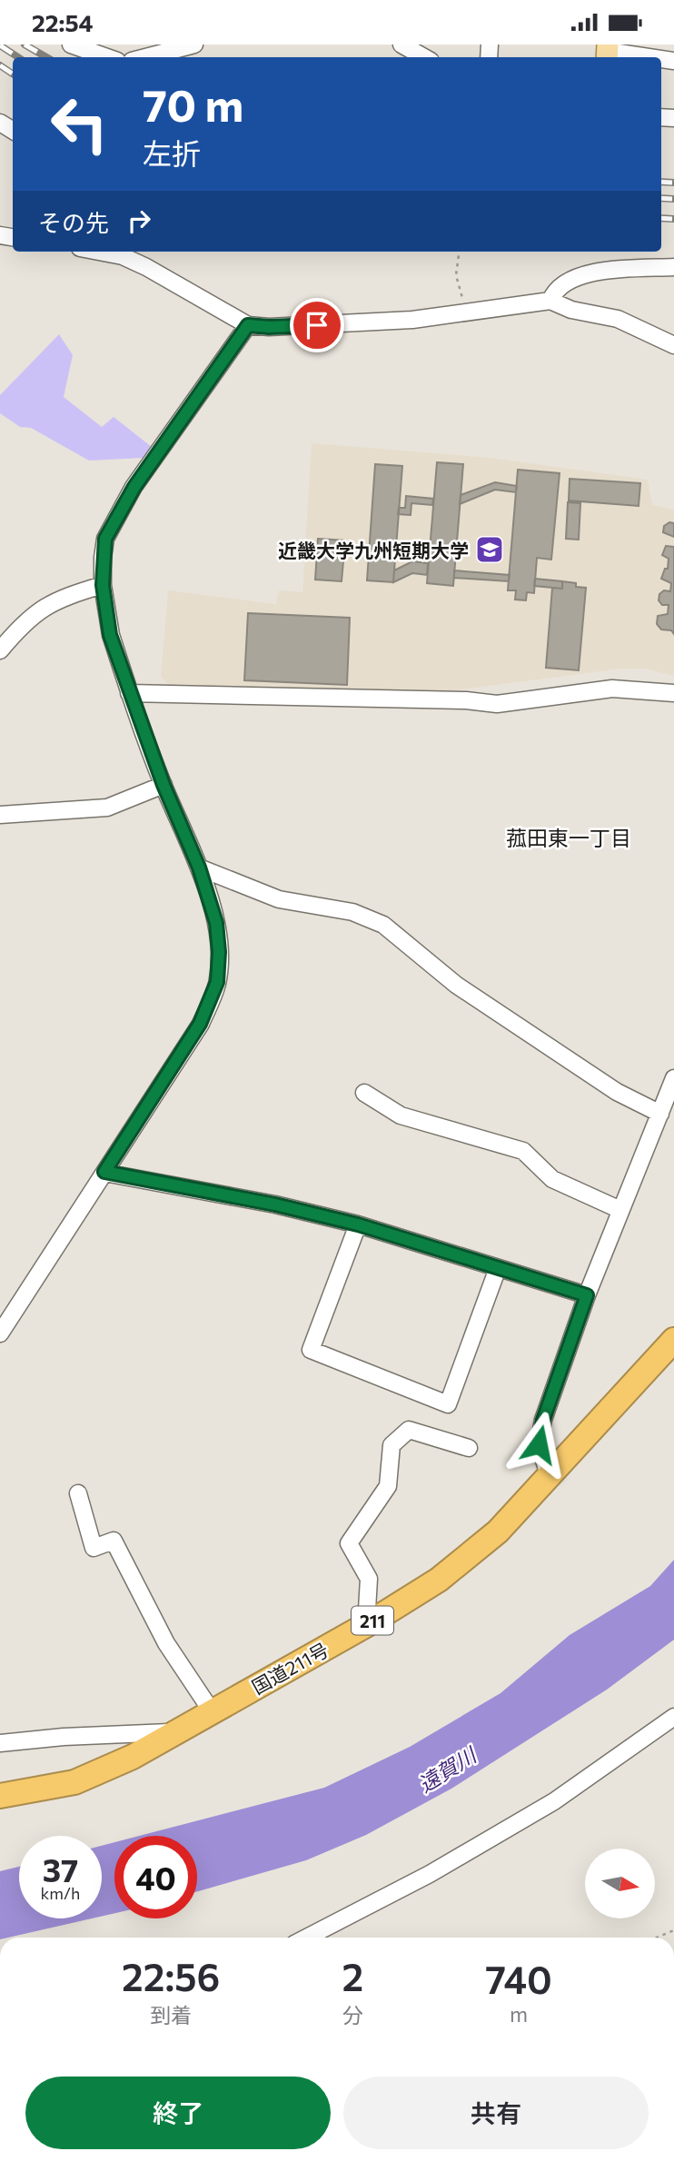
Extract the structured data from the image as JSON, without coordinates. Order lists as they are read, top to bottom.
{
  "streets": {
    "highway": ["211", "国道211号"]
  },
  "districts": ["菰田東一丁目"],
  "water": ["遠賀川"],
  "places": {
    "school or university": ["近畿大学九州短期大学"]
  },
  "north": "right",
  "page": {
    "status": "22:54",
    "turn": ["70 m", "左折"],
    "then": "その先",
    "speed": "37 km/h",
    "limit": "40",
    "eta": [
      "22:56",
      "到着",
      "2",
      "分",
      "740",
      "m"
    ],
    "buttons": ["終了", "共有"]
  }
}
